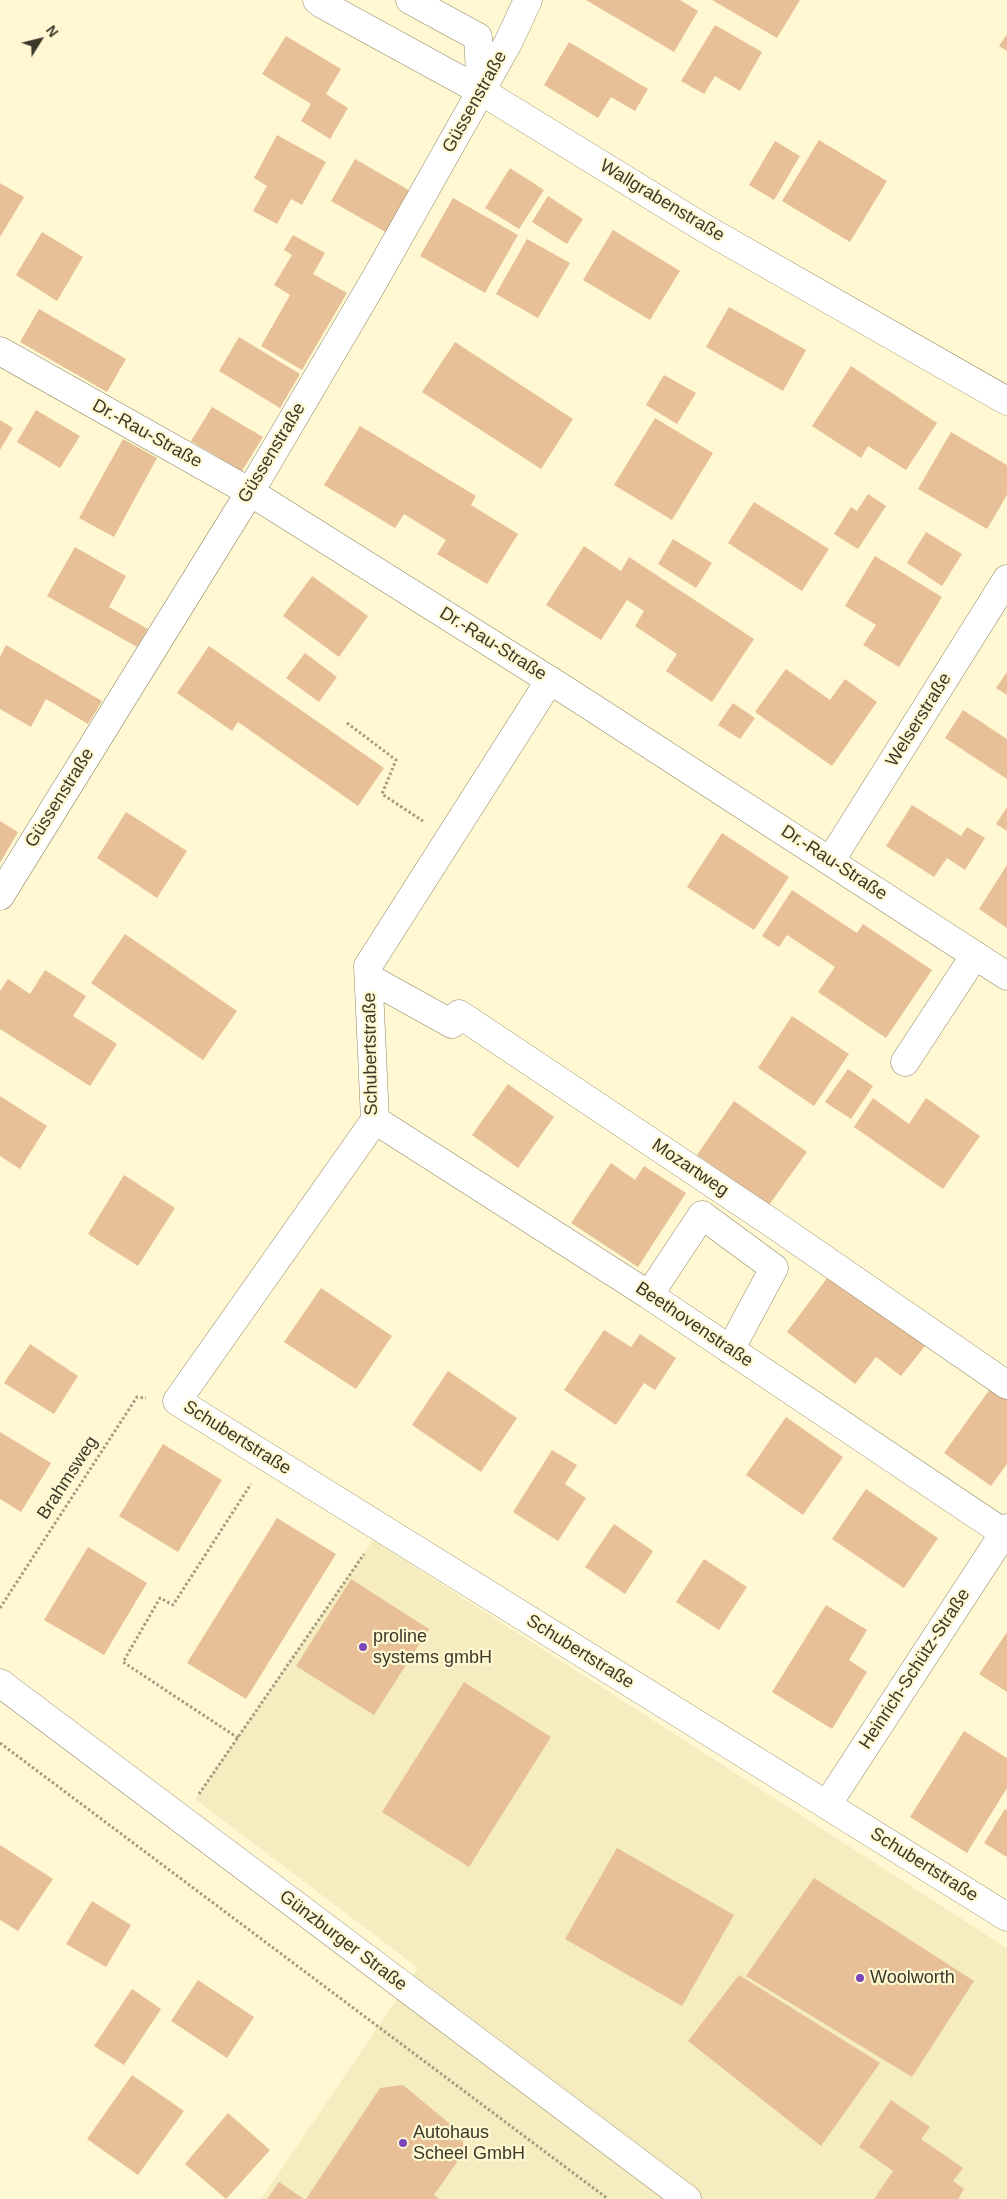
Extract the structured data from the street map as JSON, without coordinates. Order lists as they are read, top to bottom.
{
  "streets": {
    "street": [
      "Güssenstraße",
      "Wallgrabenstraße",
      "Dr.-Rau-Straße",
      "Welserstraße",
      "Schubertstraße",
      "Mozartweg",
      "Beethovenstraße",
      "Heinrich-Schütz-Straße",
      "Günzburger Straße"
    ],
    "path": ["Brahmsweg"]
  },
  "crossings": [
    ["Güssenstraße", "Wallgrabenstraße"],
    ["Güssenstraße", "Dr.-Rau-Straße"],
    ["Dr.-Rau-Straße", "Welserstraße"],
    ["Dr.-Rau-Straße", "Schubertstraße"],
    ["Schubertstraße", "Mozartweg"],
    ["Schubertstraße", "Beethovenstraße"],
    ["Schubertstraße", "Brahmsweg"],
    ["Schubertstraße", "Heinrich-Schütz-Straße"],
    ["Beethovenstraße", "Heinrich-Schütz-Straße"]
  ],
  "places": ["proline systems gmbH", "Woolworth", "Autohaus Scheel GmbH"],
  "north": "top right"
}
